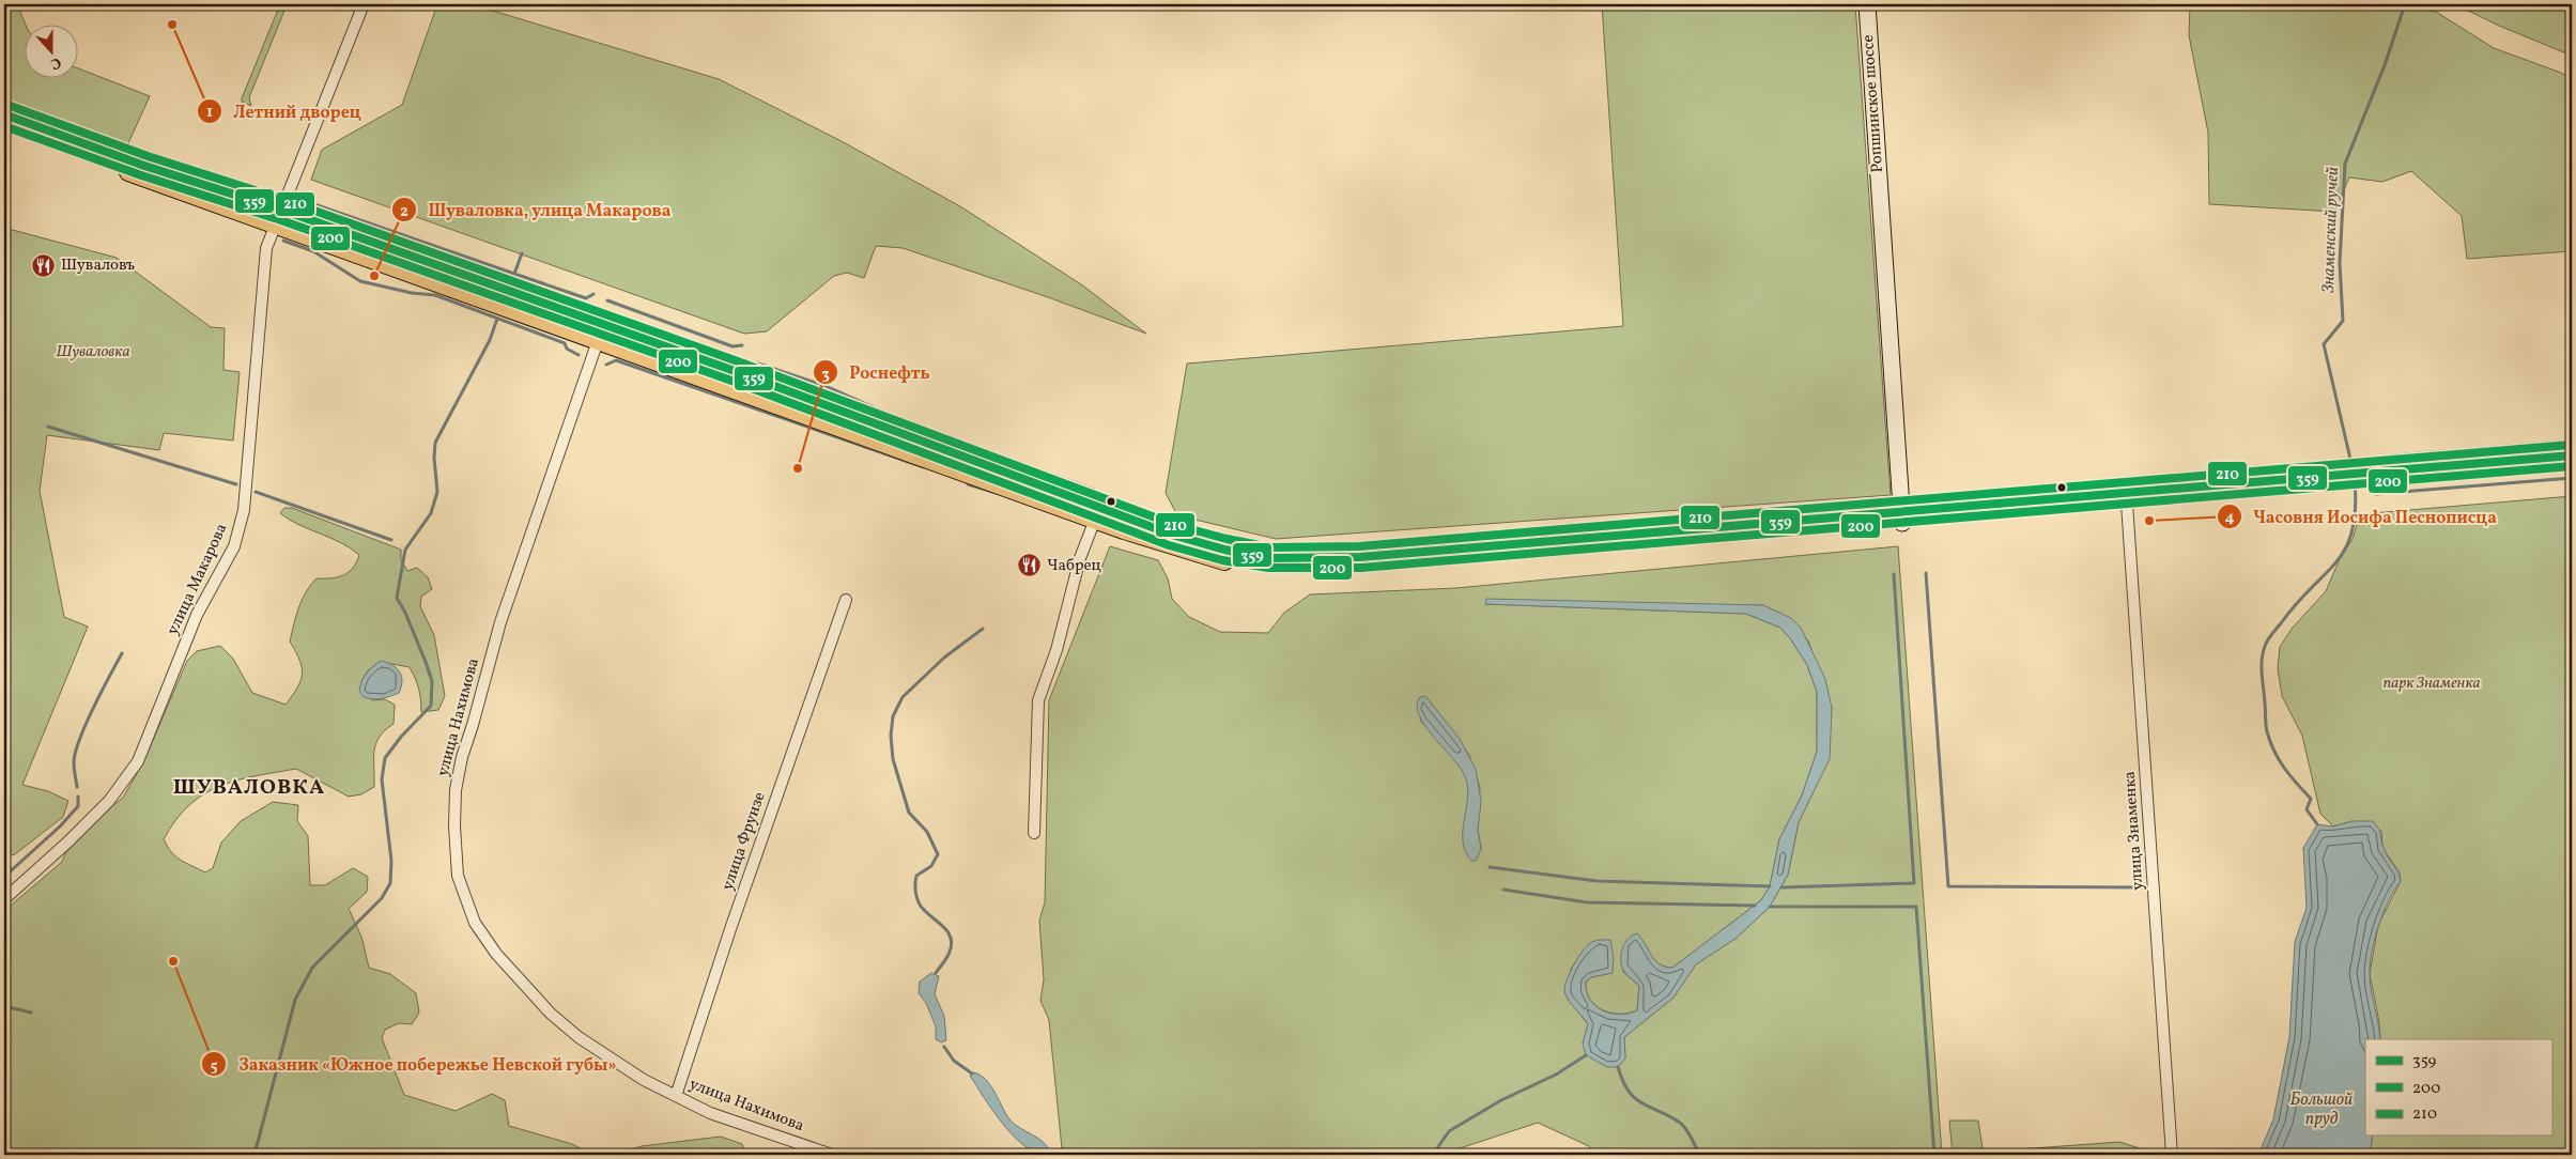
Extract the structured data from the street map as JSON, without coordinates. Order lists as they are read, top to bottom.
{
  "streets": {
    "main road": ["Ропшинское шоссе"],
    "street": [
      "улица Макарова",
      "улица Нахимова",
      "улица Знаменка",
      "улица Фрунзе"
    ]
  },
  "crossings": [
    ["улица Нахимова", "улица Фрунзе"]
  ],
  "districts": ["ШУВАЛОВКА"],
  "water": ["Знаменский ручей", "Большой пруд"],
  "parks": ["Шуваловка", "парк Знаменка"],
  "places": {
    "other": [
      "Летний дворец",
      "Шуваловка, улица Макарова",
      "Роснефть",
      "Часовня Иосифа Песнописца",
      "Заказник «Южное побережье Невской губы»"
    ],
    "restaurant": ["Шуваловъ", "Чабрец"]
  },
  "lines": ["transit line 210", "transit line 359", "transit line 200"],
  "legend": ["359", "200", "210"],
  "north": "bottom"
}
